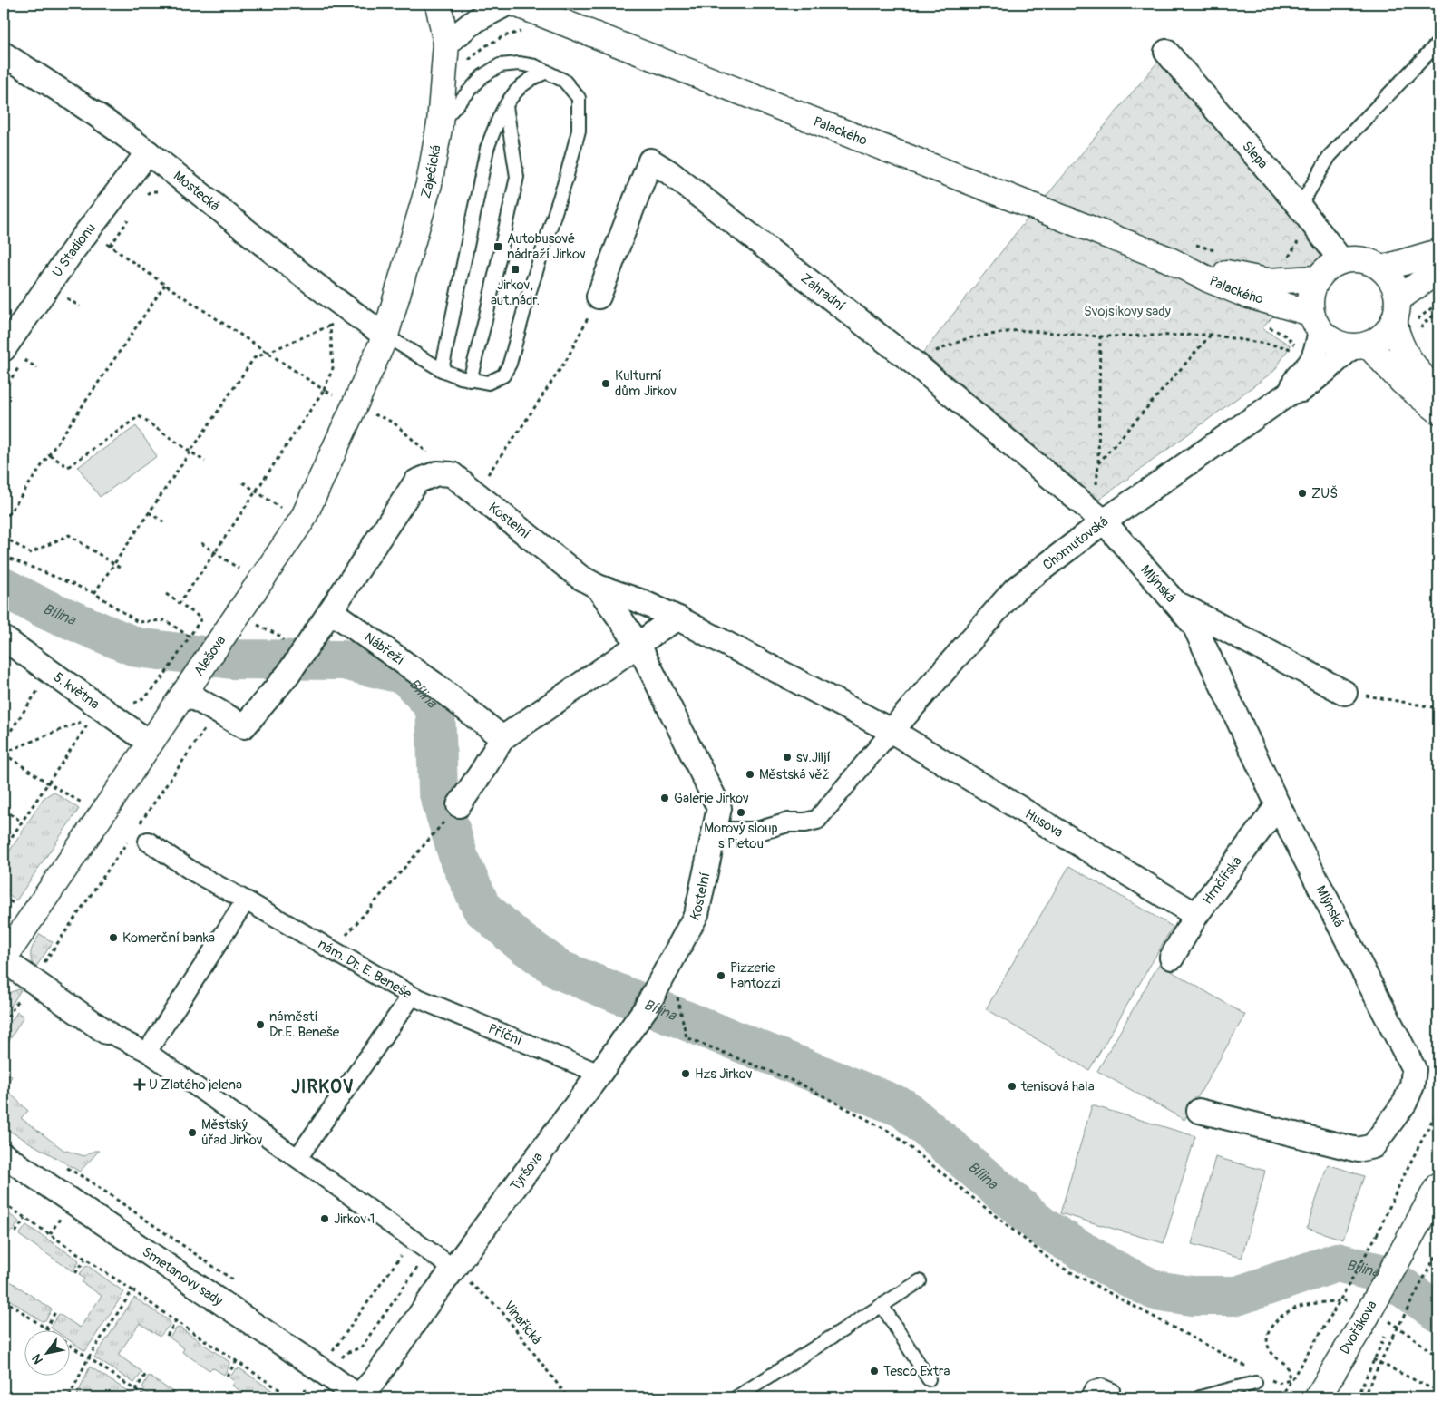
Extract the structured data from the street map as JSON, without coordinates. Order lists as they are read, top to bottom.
{
  "streets": {
    "street": [
      "Palackého",
      "Slepá",
      "Zaječická",
      "Mostecká",
      "U Stadionu",
      "Zahradní",
      "Kostelní",
      "Chomutovská",
      "Mlýnská",
      "Nábřeží",
      "Alešova",
      "5. května",
      "Husova",
      "Hrnčířská",
      "nám. Dr. E. Beneše",
      "Příční",
      "Tyršova",
      "Smetanovy sady",
      "Dvořákova"
    ],
    "path": ["Vinařická"]
  },
  "crossings": [
    ["Palackého", "Slepá"],
    ["Palackého", "Chomutovská"],
    ["Slepá", "Chomutovská"],
    ["Zaječická", "Mostecká"],
    ["Zaječická", "Alešova"],
    ["Mostecká", "U Stadionu"],
    ["Mostecká", "Alešova"],
    ["Zahradní", "Chomutovská"],
    ["Zahradní", "Mlýnská"],
    ["Kostelní", "Chomutovská"],
    ["Kostelní", "Husova"],
    ["Kostelní", "Příční"],
    ["Kostelní", "Tyršova"],
    ["Chomutovská", "Mlýnská"],
    ["Chomutovská", "Husova"],
    ["Mlýnská", "Hrnčířská"],
    ["Alešova", "5. května"],
    ["Husova", "Hrnčířská"],
    ["nám. Dr. E. Beneše", "Příční"],
    ["Příční", "Tyršova"],
    ["Tyršova", "Smetanovy sady"],
    ["Tyršova", "Vinařická"]
  ],
  "districts": ["JIRKOV"],
  "water": ["Bílina"],
  "parks": ["Svojsíkovy sady"],
  "places": {
    "transit": ["Autobusové nádraží Jirkov", "Jirkov, aut.nádr."],
    "other": [
      "Kulturní dům Jirkov",
      "ZUŠ",
      "sv.Jiljí",
      "Městská věž",
      "Galerie Jirkov",
      "Morový sloup s Pietou",
      "Komerční banka",
      "Pizzerie Fantozzi",
      "náměstí Dr.E. Beneše",
      "Hzs Jirkov",
      "tenisová hala",
      "Městský úřad Jirkov",
      "Jirkov 1",
      "Tesco Extra"
    ],
    "health": ["U Zlatého jelena"]
  },
  "north": "bottom left"
}
